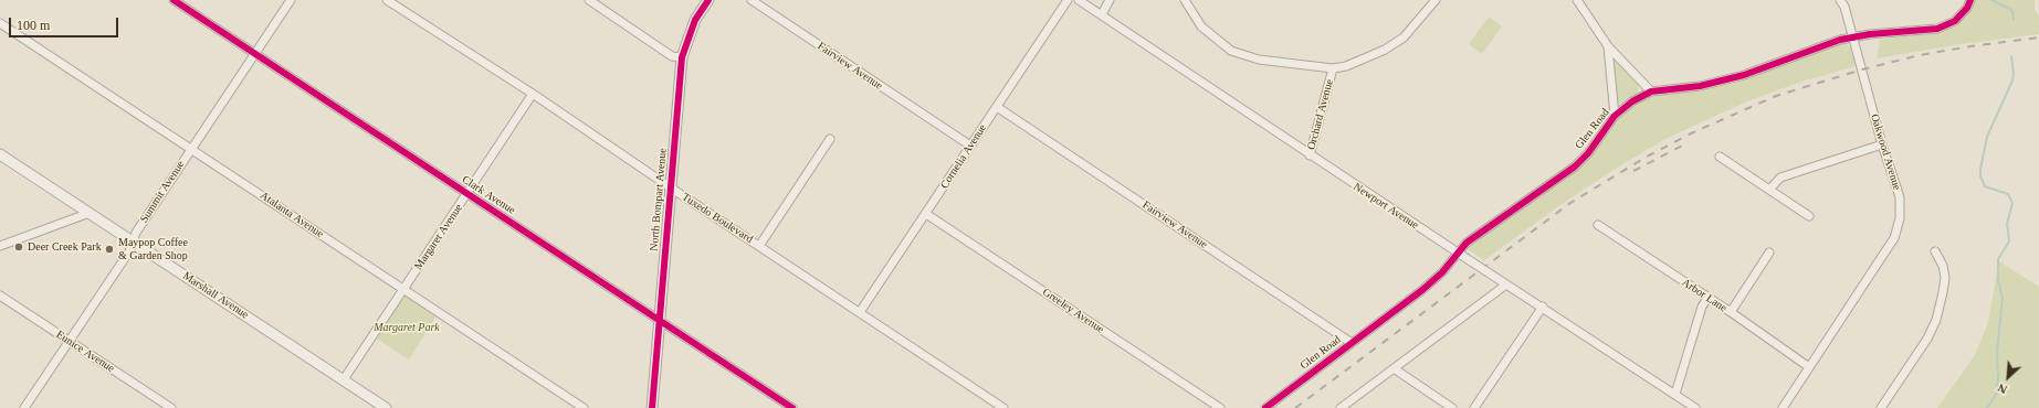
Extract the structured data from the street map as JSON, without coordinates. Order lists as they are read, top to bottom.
{
  "streets": {
    "street": [
      "Fairview Avenue",
      "Orchard Avenue",
      "Glen Road",
      "Oakwood Avenue",
      "Cornelia Avenue",
      "Summit Avenue",
      "Clark Avenue",
      "North Bompart Avenue",
      "Newport Avenue",
      "Atalanta Avenue",
      "Tuxedo Boulevard",
      "Margaret Avenue",
      "Marshall Avenue",
      "Arbor Lane",
      "Greeley Avenue",
      "Eunice Avenue"
    ]
  },
  "crossings": [
    ["Fairview Avenue", "Glen Road"],
    ["Fairview Avenue", "Cornelia Avenue"],
    ["Orchard Avenue", "Newport Avenue"],
    ["Glen Road", "Oakwood Avenue"],
    ["Glen Road", "Newport Avenue"],
    ["Oakwood Avenue", "Arbor Lane"],
    ["Cornelia Avenue", "Tuxedo Boulevard"],
    ["Cornelia Avenue", "Greeley Avenue"],
    ["Summit Avenue", "Clark Avenue"],
    ["Summit Avenue", "Atalanta Avenue"],
    ["Summit Avenue", "Marshall Avenue"],
    ["Summit Avenue", "Eunice Avenue"],
    ["Clark Avenue", "North Bompart Avenue"],
    ["Clark Avenue", "Margaret Avenue"],
    ["North Bompart Avenue", "Tuxedo Boulevard"],
    ["Atalanta Avenue", "Margaret Avenue"],
    ["Tuxedo Boulevard", "Margaret Avenue"],
    ["Margaret Avenue", "Marshall Avenue"]
  ],
  "parks": ["Margaret Park"],
  "places": ["Deer Creek Park", "Maypop Coffee & Garden Shop"],
  "scale_bar": "100 m",
  "north": "bottom left"
}
